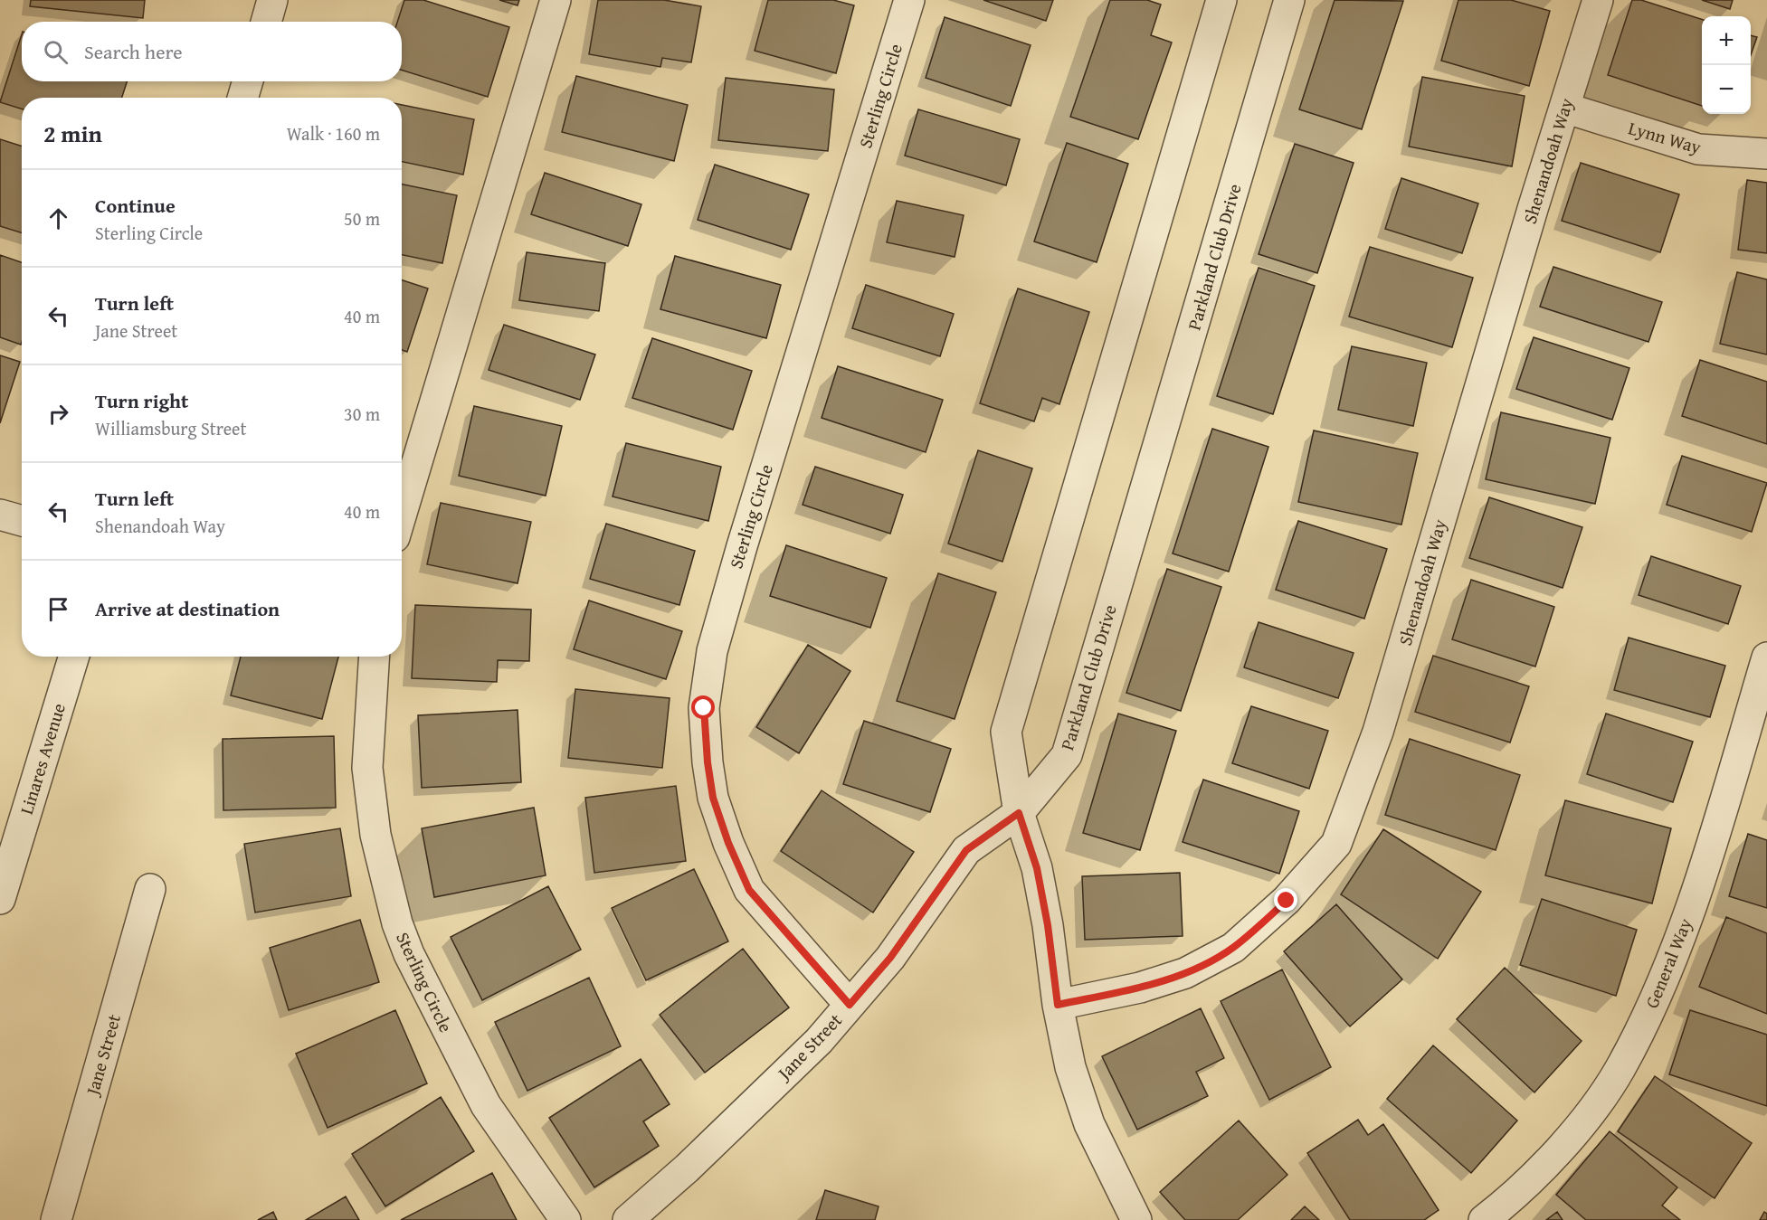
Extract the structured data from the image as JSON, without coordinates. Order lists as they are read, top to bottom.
{
  "streets": {
    "street": [
      "Sterling Circle",
      "Lynn Way",
      "Shenandoah Way",
      "Parkland Club Drive",
      "Linares Avenue",
      "General Way",
      "Jane Street"
    ]
  },
  "crossings": [
    ["Sterling Circle", "Jane Street"],
    ["Lynn Way", "Shenandoah Way"],
    ["Parkland Club Drive", "Jane Street"]
  ],
  "page": {
    "map_buttons": ["+", "−"],
    "search": "Search here",
    "heading": ["2 min", "Walk · 160 m"],
    "list": [
      ["Continue", "Sterling Circle", "50 m"],
      ["Turn left", "Jane Street", "40 m"],
      ["Turn right", "Williamsburg Street", "30 m"],
      ["Turn left", "Shenandoah Way", "40 m"],
      "Arrive at destination"
    ]
  }
}
